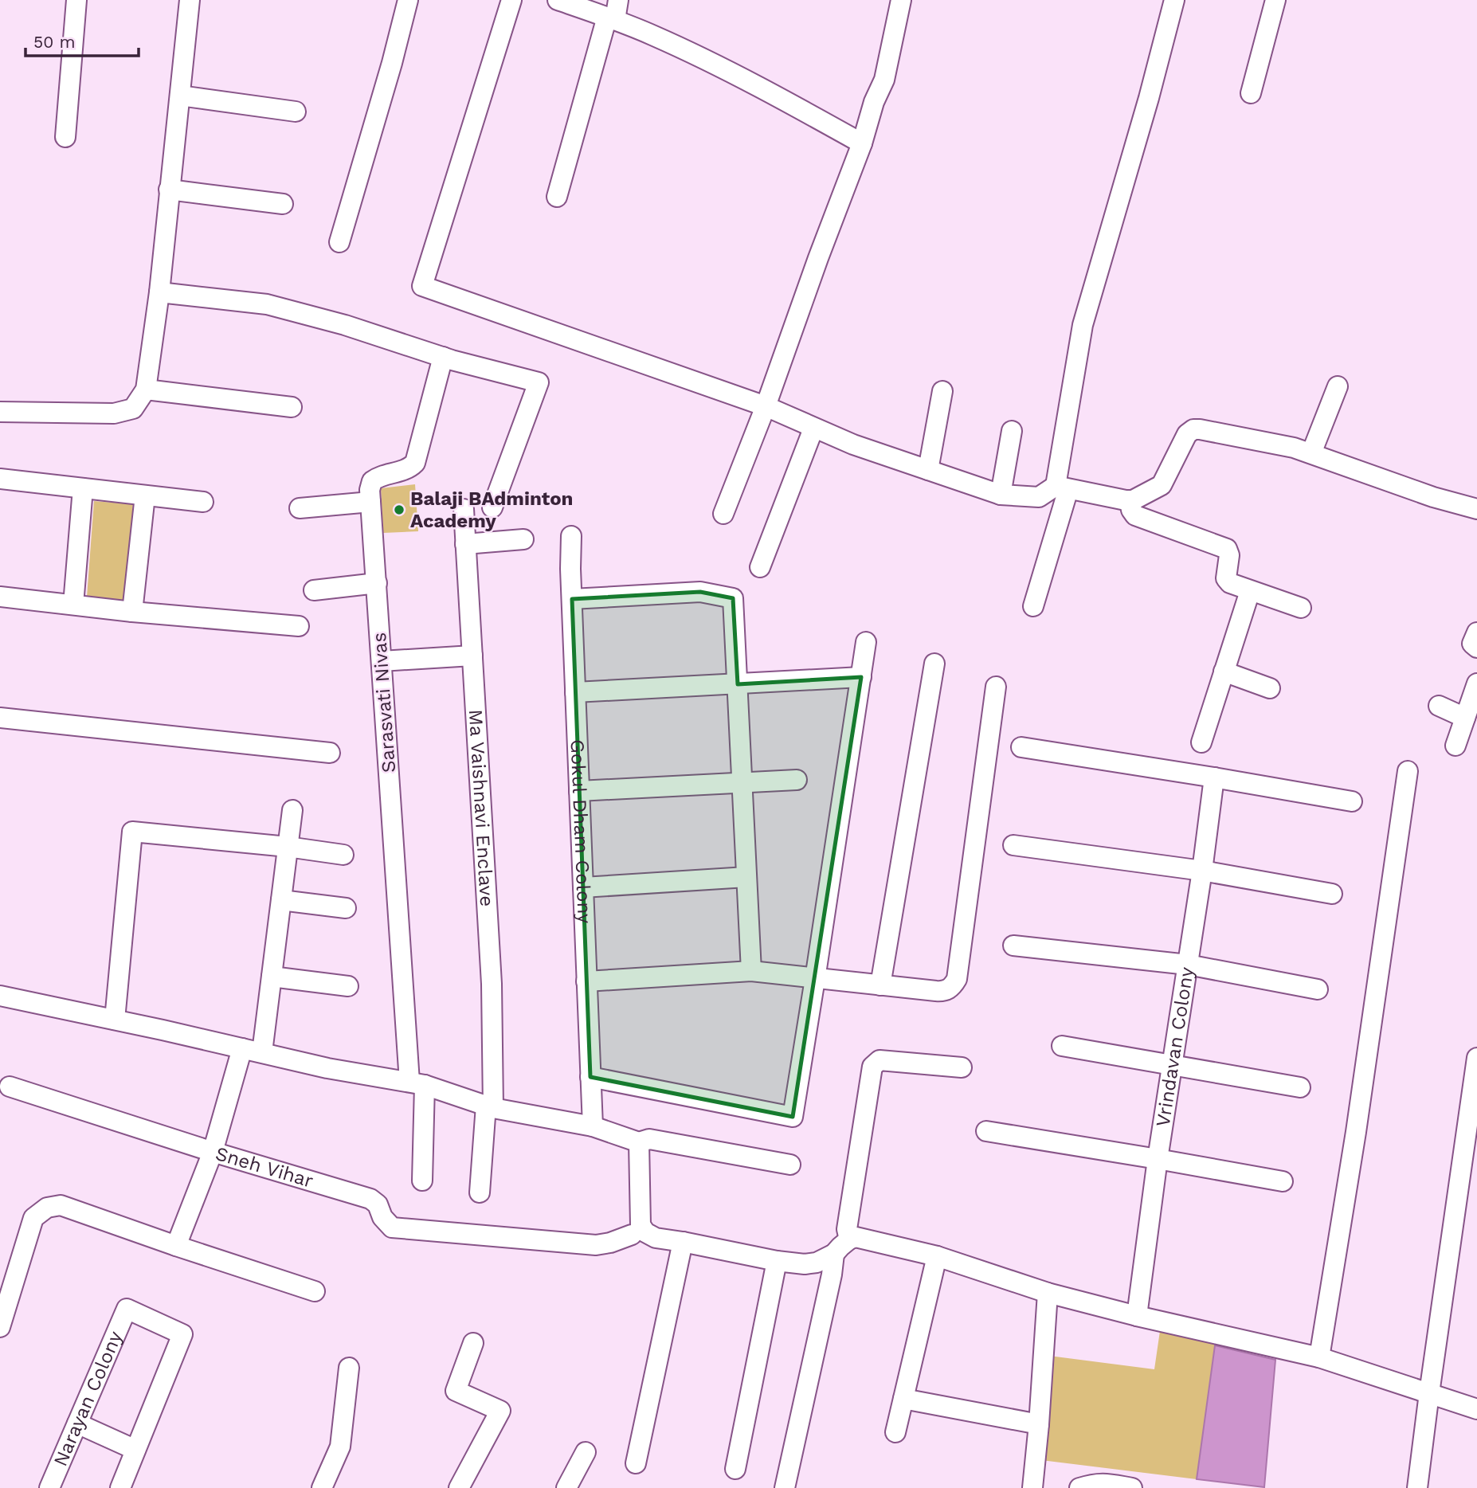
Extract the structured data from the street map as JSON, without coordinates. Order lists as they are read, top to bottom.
{
  "streets": {
    "street": [
      "Sarasvati Nivas",
      "Ma Vaishnavi Enclave",
      "Gokul Dham Colony",
      "Vrindavan Colony",
      "Sneh Vihar",
      "Narayan Colony"
    ]
  },
  "places": ["Balaji BAdminton Academy"],
  "scale_bar": "50 m"
}
